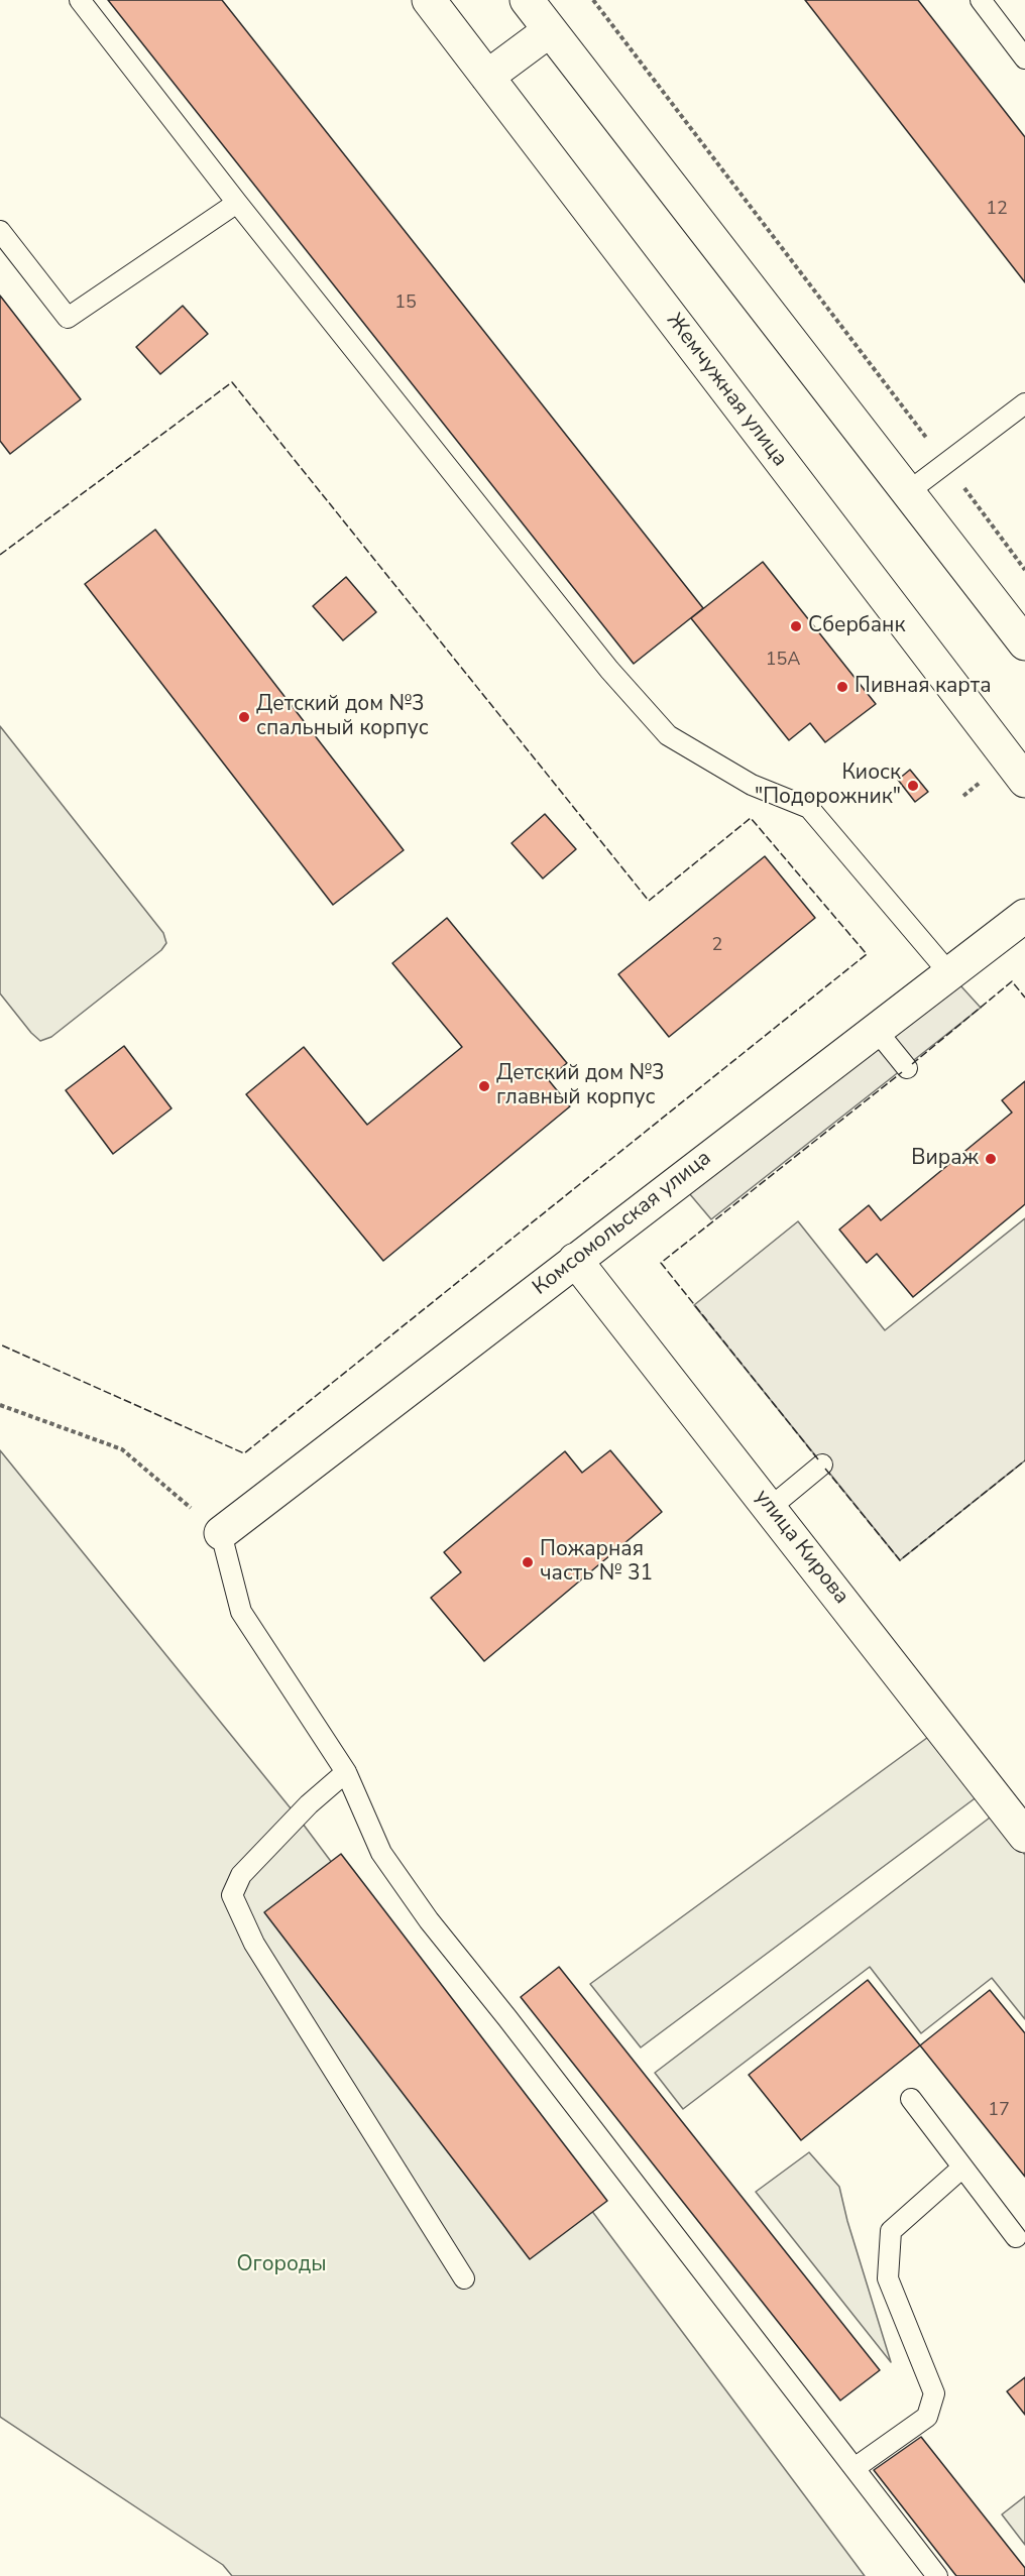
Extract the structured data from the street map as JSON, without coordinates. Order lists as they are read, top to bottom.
{
  "streets": {
    "main road": ["Жемчужная улица", "Комсомольская улица", "улица Кирова"]
  },
  "crossings": [
    ["Комсомольская улица", "улица Кирова"]
  ],
  "parks": ["Огороды"],
  "places": [
    "Сбербанк",
    "Пивная карта",
    "Детский дом №3 спальный корпус",
    "Киоск \"Подорожник\"",
    "Детский дом №3 главный корпус",
    "Вираж",
    "Пожарная часть № 31"
  ],
  "house_numbers": [
    "12",
    "15",
    "15А",
    "2",
    "17"
  ]
}
